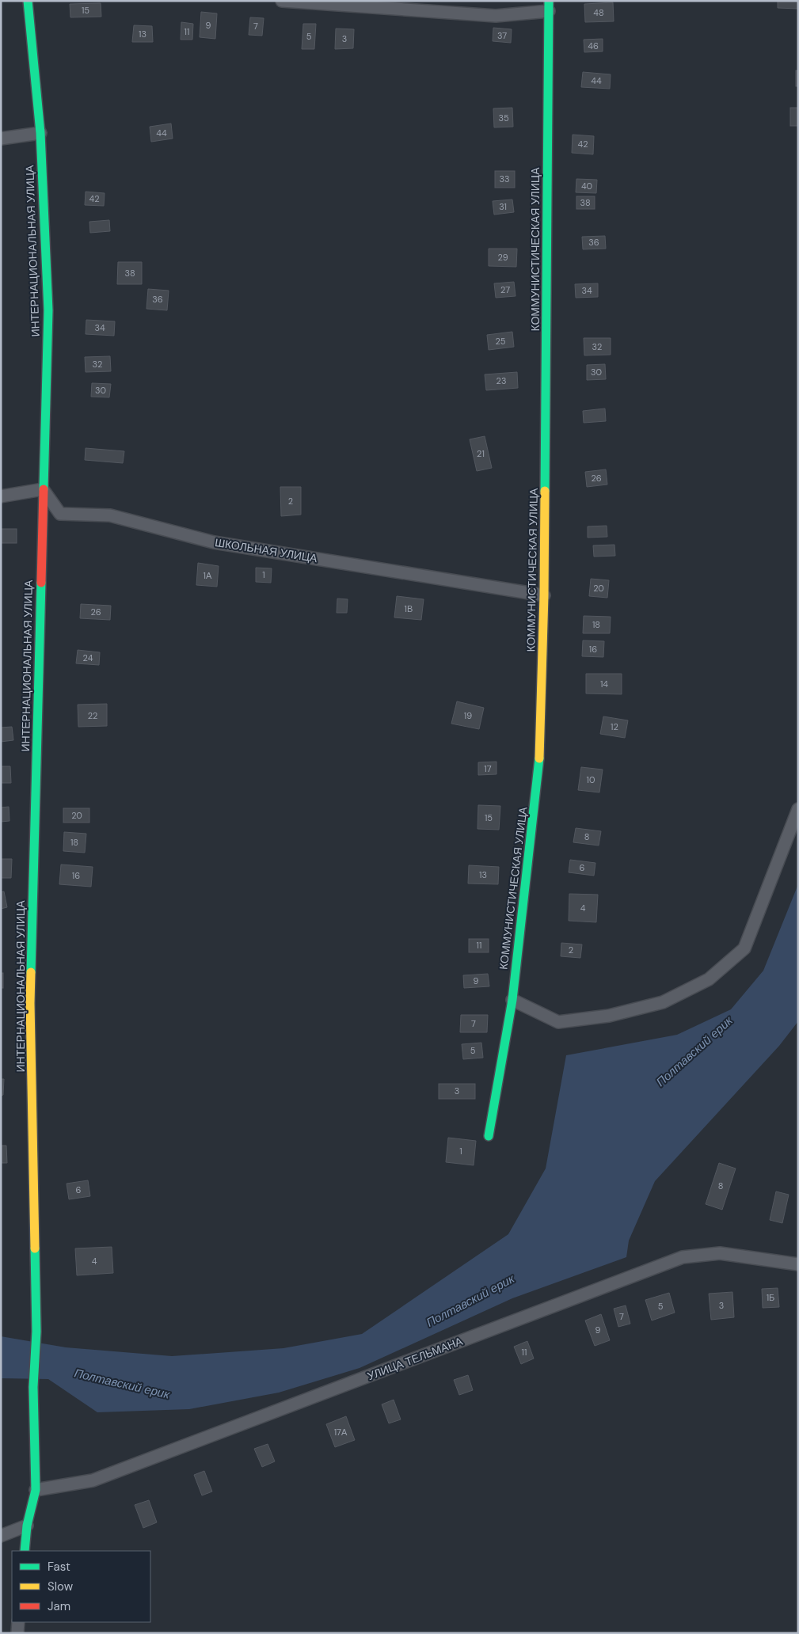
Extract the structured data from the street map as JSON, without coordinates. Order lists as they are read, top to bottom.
{
  "streets": {
    "street": [
      "КОММУНИСТИЧЕСКАЯ УЛИЦА",
      "ИНТЕРНАЦИОНАЛЬНАЯ УЛИЦА",
      "ШКОЛЬНАЯ УЛИЦА",
      "УЛИЦА ТЕЛЬМАНА"
    ]
  },
  "crossings": [
    ["КОММУНИСТИЧЕСКАЯ УЛИЦА", "ШКОЛЬНАЯ УЛИЦА"],
    ["ИНТЕРНАЦИОНАЛЬНАЯ УЛИЦА", "ШКОЛЬНАЯ УЛИЦА"],
    ["ИНТЕРНАЦИОНАЛЬНАЯ УЛИЦА", "УЛИЦА ТЕЛЬМАНА"]
  ],
  "water": ["Полтавский ерик"],
  "house_numbers": [
    "15",
    "48",
    "9",
    "7",
    "11",
    "13",
    "37",
    "5",
    "3",
    "46",
    "44",
    "35",
    "44",
    "42",
    "33",
    "40",
    "42",
    "38",
    "31",
    "36",
    "29",
    "38",
    "27",
    "34",
    "36",
    "34",
    "25",
    "32",
    "32",
    "30",
    "23",
    "30",
    "21",
    "26",
    "2",
    "1",
    "1А",
    "20",
    "1В",
    "26",
    "18",
    "16",
    "24",
    "14",
    "22",
    "19",
    "12",
    "17",
    "10",
    "20",
    "15",
    "8",
    "18",
    "6",
    "13",
    "16",
    "4",
    "11",
    "2",
    "9",
    "7",
    "5",
    "3",
    "1",
    "8",
    "6",
    "4",
    "1Б",
    "3",
    "5",
    "7",
    "9",
    "11",
    "17А"
  ],
  "legend": ["Fast", "Slow", "Jam"]
}
